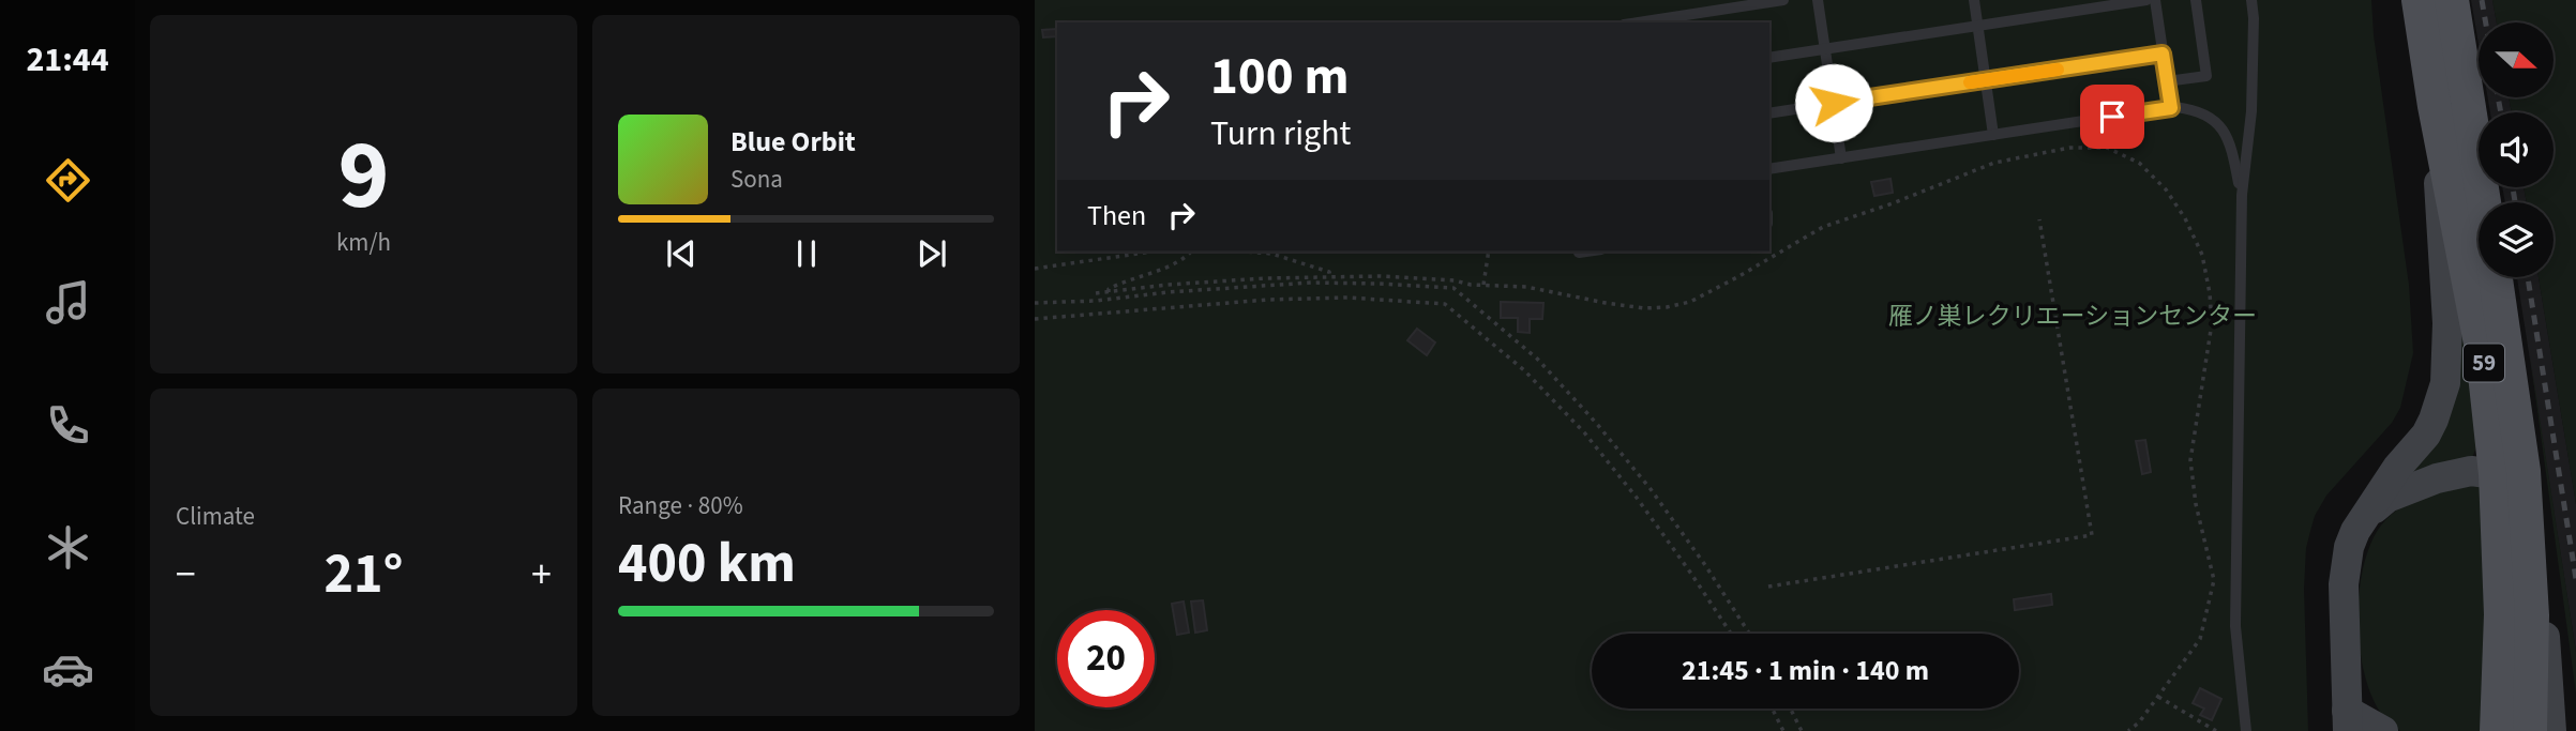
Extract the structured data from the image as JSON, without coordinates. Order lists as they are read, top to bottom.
{
  "streets": {
    "main road": ["59"]
  },
  "parks": ["雁ノ巣レクリエーションセンター"],
  "north": "right",
  "page": {
    "tabs": "21:44",
    "tile": [
      ["9", "km/h"],
      "Climate",
      ["Range · 80%", "400 km"]
    ],
    "turn": ["100 m", "Turn right"],
    "song": ["Blue Orbit", "Sona"],
    "then": "Then",
    "heat": ["−", "21°", "+"],
    "limit": "20",
    "trip": "21:45 · 1 min · 140 m"
  }
}
